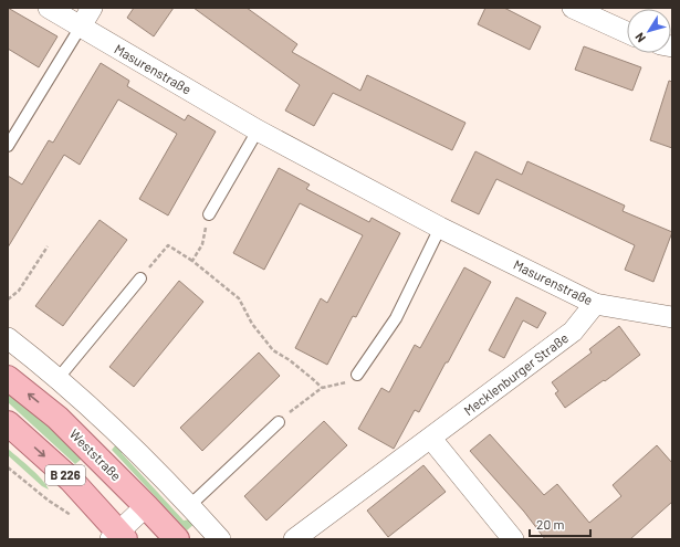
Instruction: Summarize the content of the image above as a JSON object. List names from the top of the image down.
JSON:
{
  "streets": {
    "main road": ["Weststraße", "B 226"],
    "street": ["Masurenstraße", "Mecklenburger Straße"]
  },
  "crossings": [
    ["Masurenstraße", "Mecklenburger Straße"]
  ],
  "scale_bar": "20 m",
  "north": "bottom left"
}
